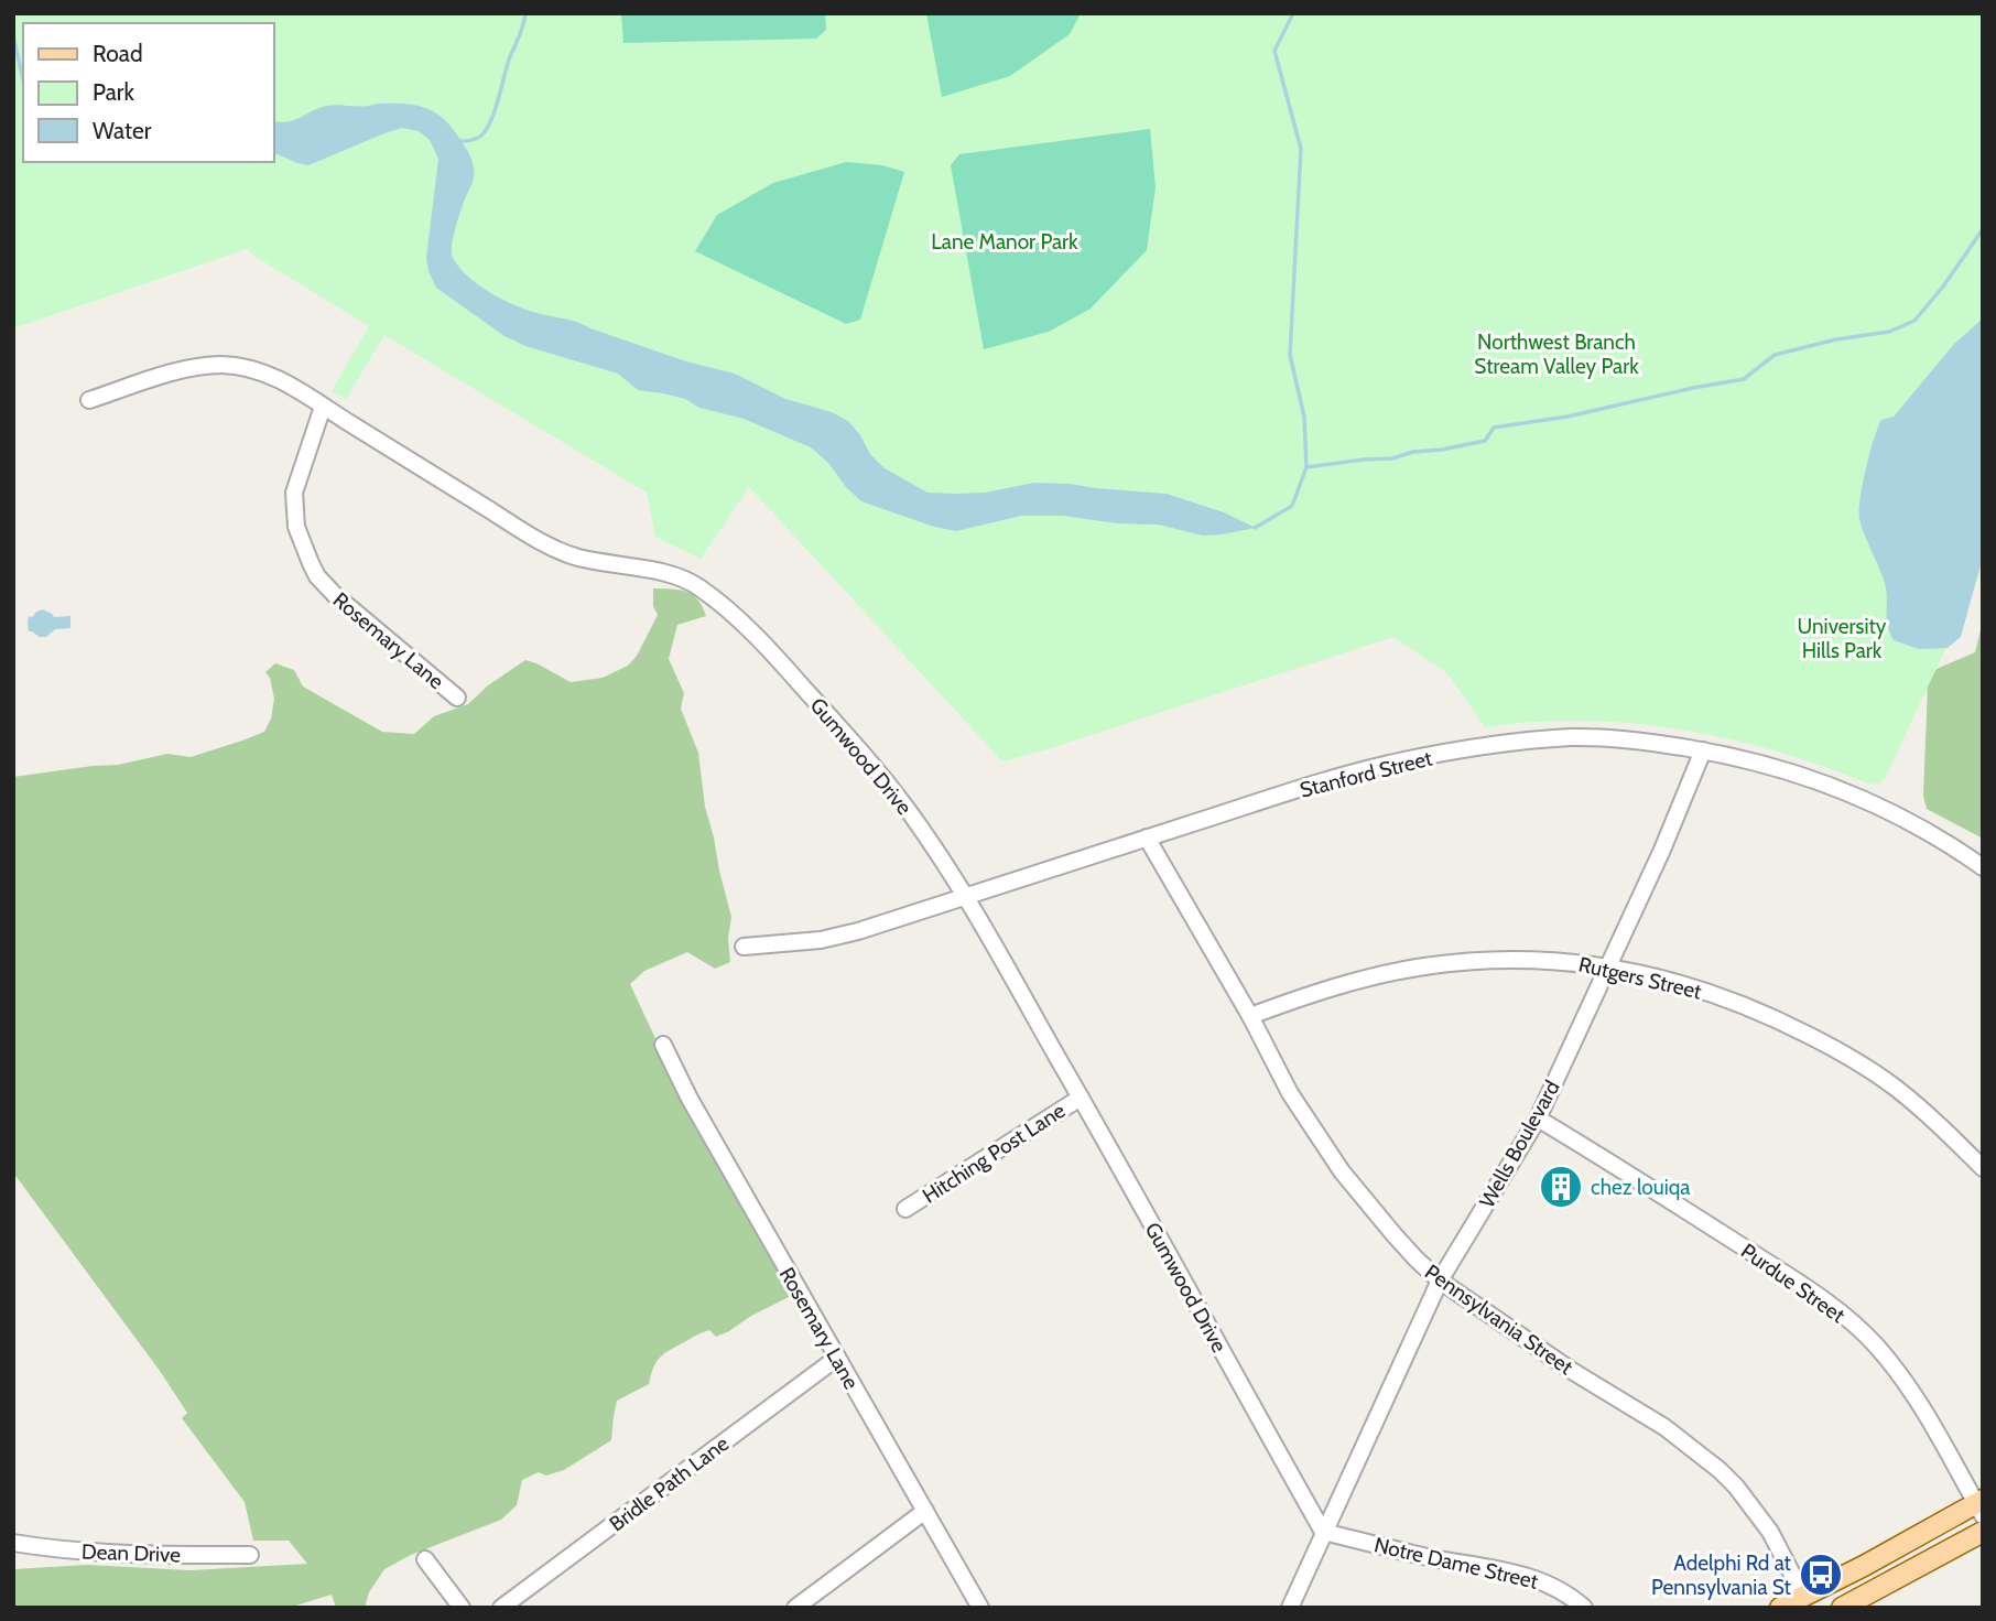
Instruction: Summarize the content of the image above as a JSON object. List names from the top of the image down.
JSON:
{
  "streets": {
    "street": [
      "Rosemary Lane",
      "Gumwood Drive",
      "Stanford Street",
      "Rutgers Street",
      "Wells Boulevard",
      "Hitching Post Lane",
      "Purdue Street",
      "Pennsylvania Street",
      "Bridle Path Lane",
      "Dean Drive",
      "Notre Dame Street"
    ]
  },
  "crossings": [
    ["Rosemary Lane", "Gumwood Drive"],
    ["Rosemary Lane", "Bridle Path Lane"],
    ["Gumwood Drive", "Stanford Street"],
    ["Gumwood Drive", "Wells Boulevard"],
    ["Gumwood Drive", "Hitching Post Lane"],
    ["Gumwood Drive", "Notre Dame Street"],
    ["Stanford Street", "Wells Boulevard"],
    ["Stanford Street", "Pennsylvania Street"],
    ["Rutgers Street", "Wells Boulevard"],
    ["Rutgers Street", "Pennsylvania Street"],
    ["Wells Boulevard", "Purdue Street"],
    ["Wells Boulevard", "Pennsylvania Street"],
    ["Wells Boulevard", "Notre Dame Street"]
  ],
  "parks": ["Lane Manor Park", "Northwest Branch Stream Valley Park", "University Hills Park"],
  "places": {
    "building": ["chez louiqa"],
    "bus stop": ["Adelphi Rd at Pennsylvania St"]
  },
  "legend": ["Road", "Park", "Water"]
}
